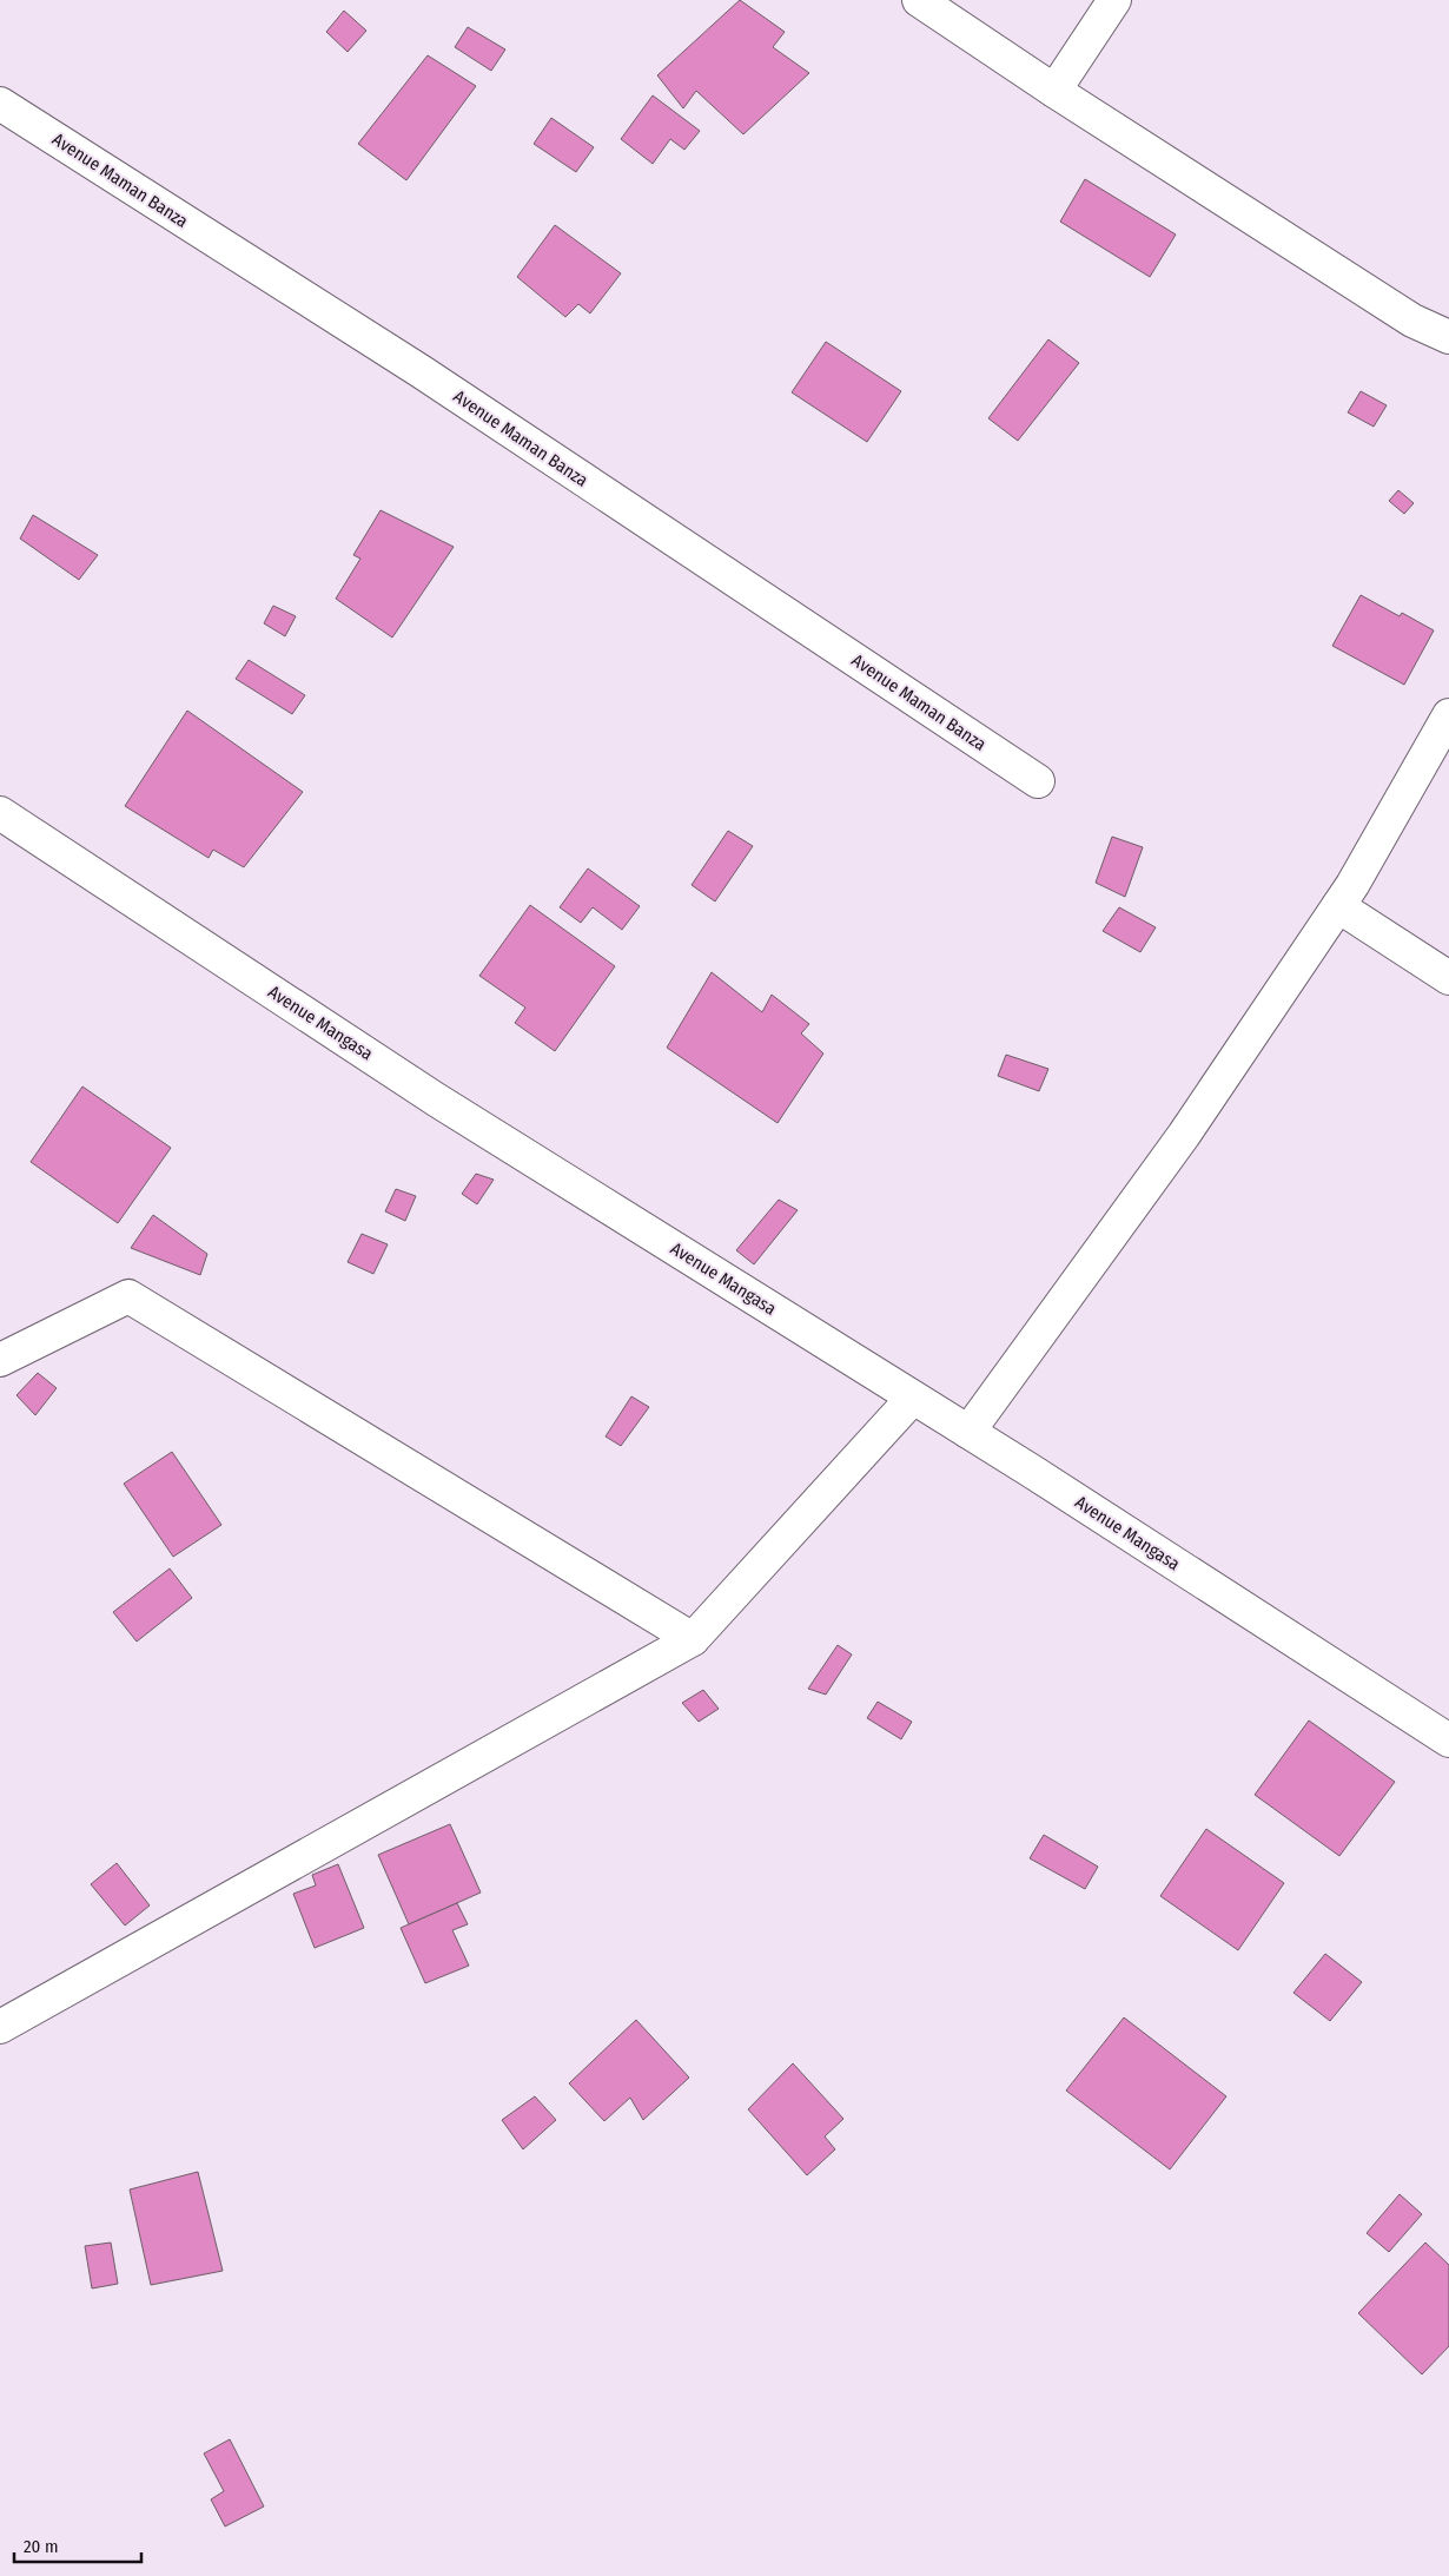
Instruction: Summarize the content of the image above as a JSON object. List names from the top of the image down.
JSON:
{
  "streets": {
    "street": ["Avenue Maman Banza", "Avenue Mangasa"]
  },
  "scale_bar": "20 m"
}
